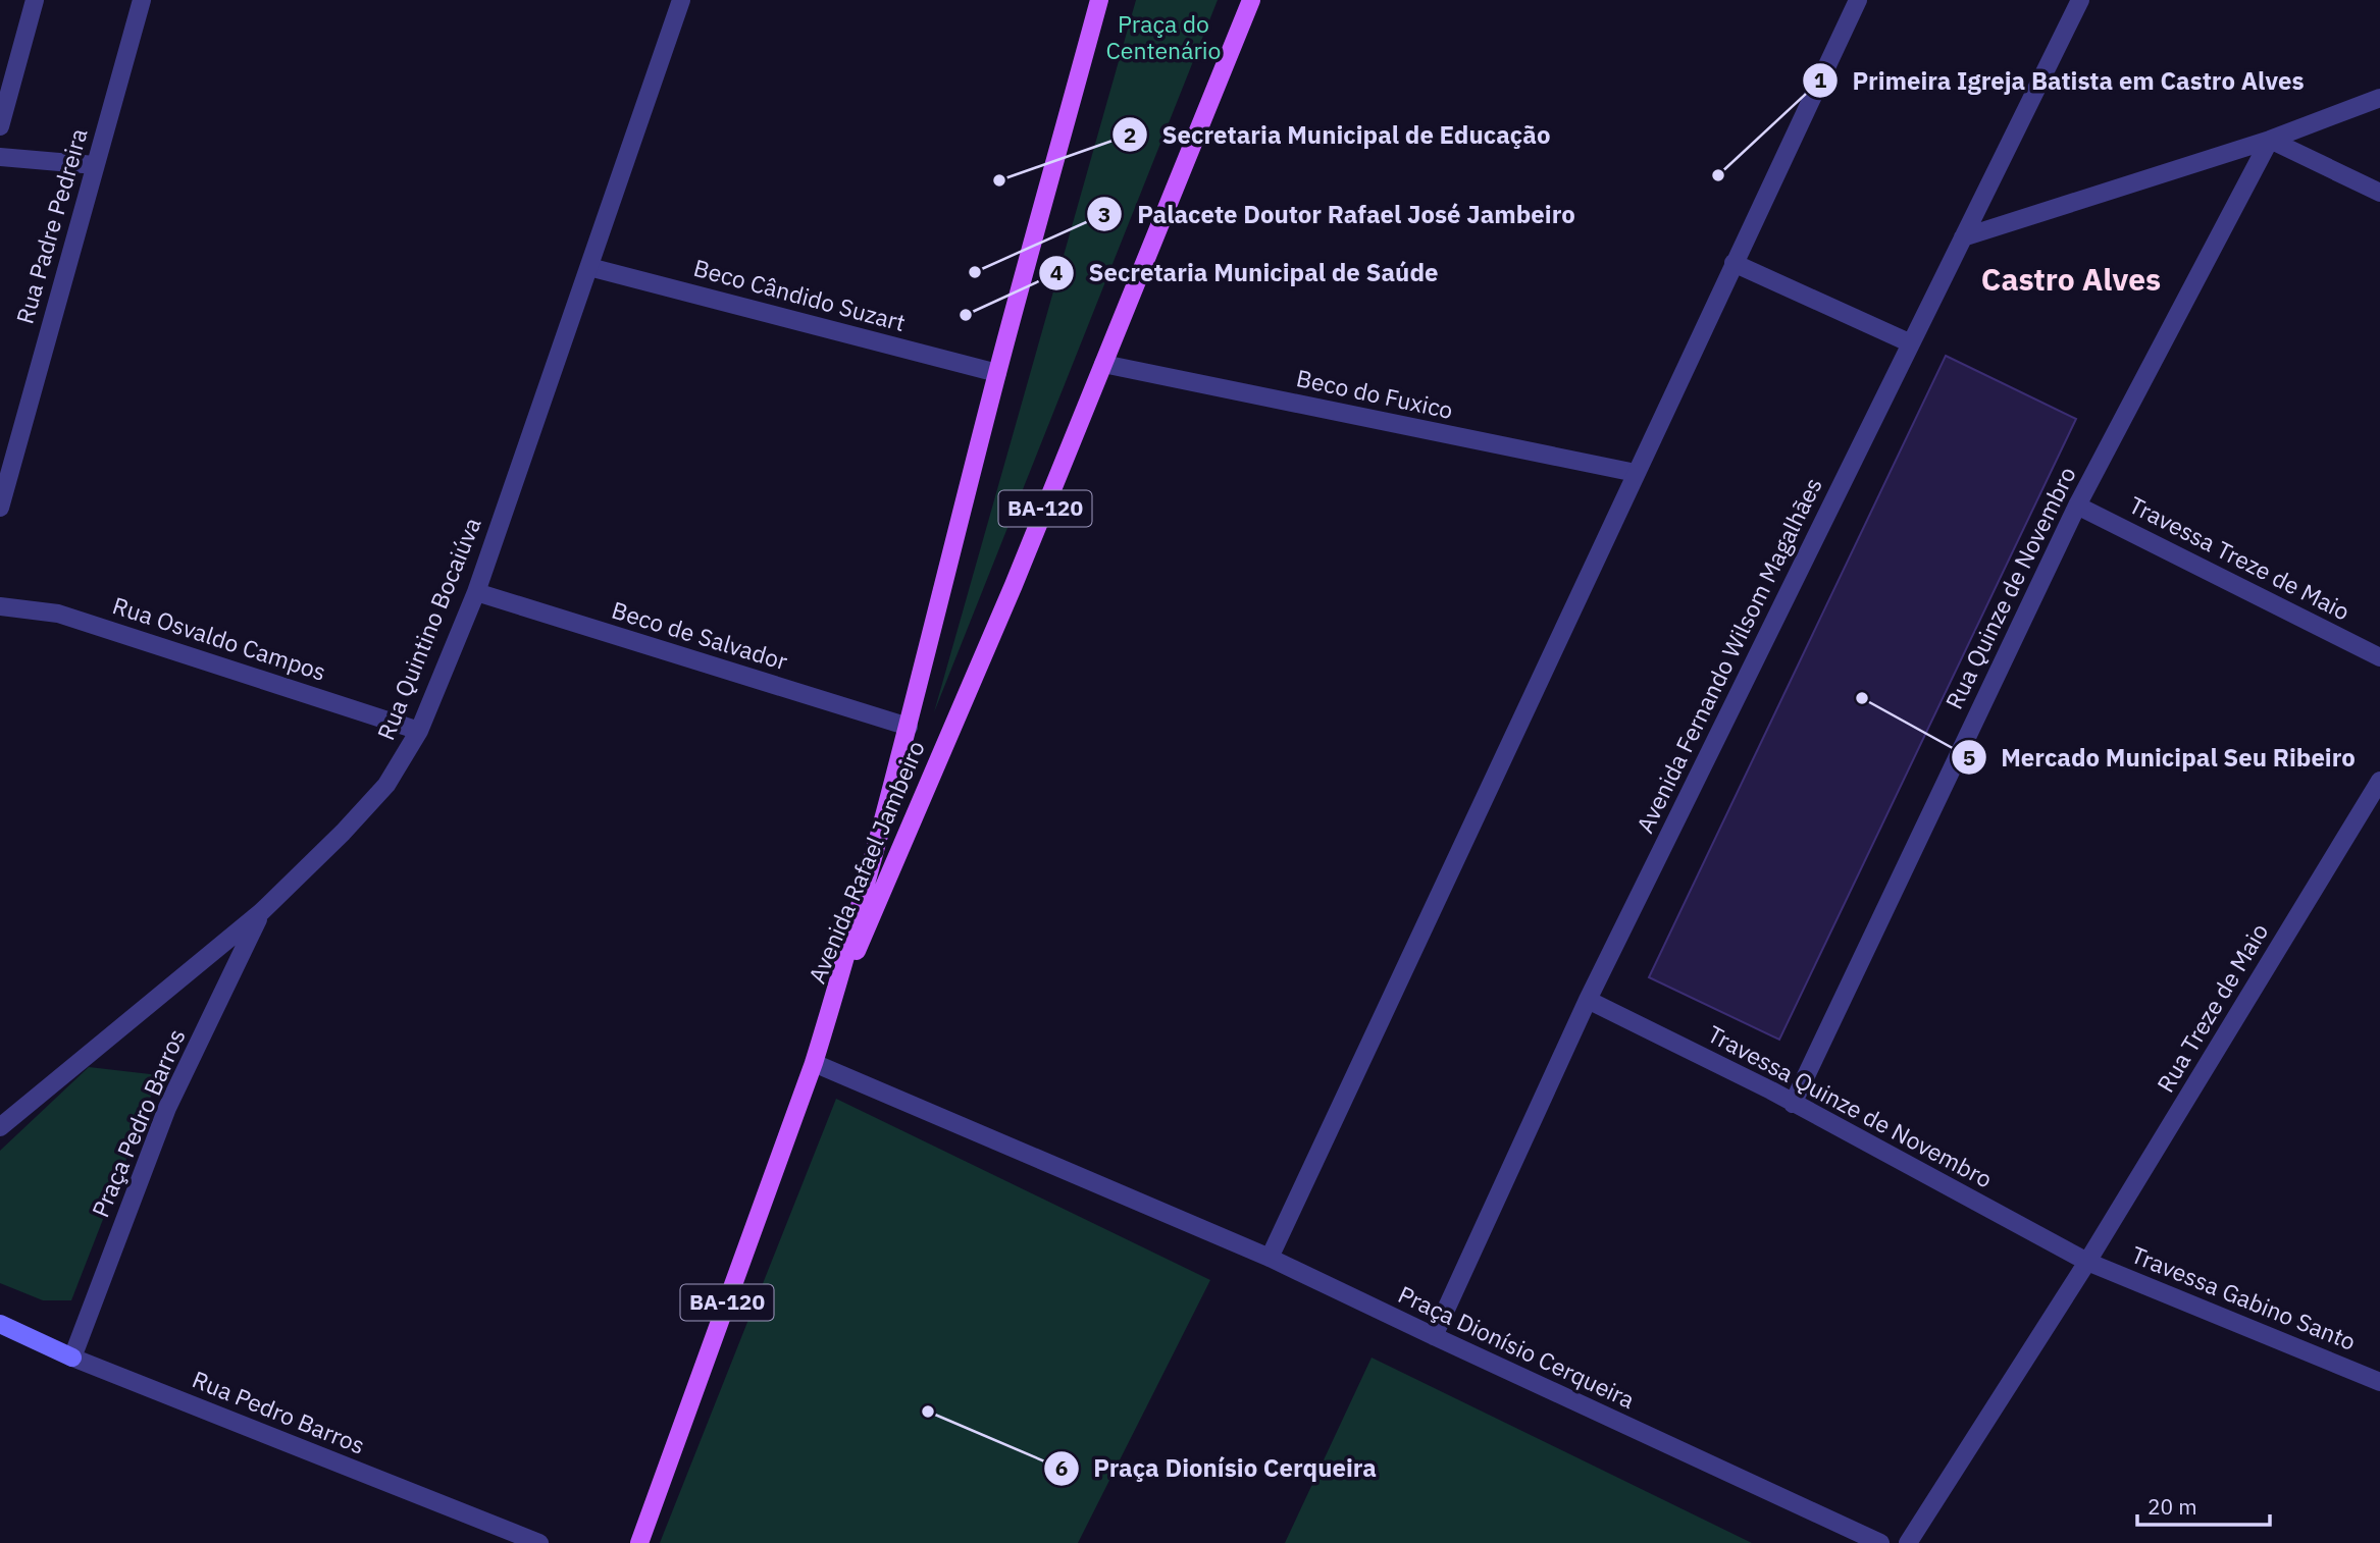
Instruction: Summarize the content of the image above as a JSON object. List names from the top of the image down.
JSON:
{
  "streets": {
    "main road": ["BA-120", "Avenida Rafael Jambeiro", "Rua Pedro Barros"],
    "street": [
      "Rua Padre Pedreira",
      "Beco Cândido Suzart",
      "Beco do Fuxico",
      "Travessa Treze de Maio",
      "Rua Quinze de Novembro",
      "Rua Quintino Bocaiúva",
      "Beco de Salvador",
      "Rua Osvaldo Campos",
      "Avenida Fernando Wilsom Magalhães",
      "Rua Treze de Maio",
      "Travessa Quinze de Novembro",
      "Praça Pedro Barros",
      "Travessa Gabino Santo",
      "Praça Dionísio Cerqueira"
    ]
  },
  "crossings": [
    ["Beco Cândido Suzart", "Rua Quintino Bocaiúva"],
    ["Beco Cândido Suzart", "Avenida Rafael Jambeiro"],
    ["Beco do Fuxico", "Avenida Rafael Jambeiro"],
    ["BA-120", "Avenida Rafael Jambeiro"],
    ["BA-120", "Praça Dionísio Cerqueira"],
    ["Travessa Treze de Maio", "Rua Quinze de Novembro"],
    ["Rua Quinze de Novembro", "Travessa Quinze de Novembro"],
    ["Rua Quintino Bocaiúva", "Beco de Salvador"],
    ["Rua Quintino Bocaiúva", "Rua Osvaldo Campos"],
    ["Rua Quintino Bocaiúva", "Praça Pedro Barros"],
    ["Beco de Salvador", "Avenida Rafael Jambeiro"],
    ["Avenida Fernando Wilsom Magalhães", "Travessa Quinze de Novembro"],
    ["Avenida Fernando Wilsom Magalhães", "Praça Dionísio Cerqueira"],
    ["Rua Treze de Maio", "Travessa Quinze de Novembro"],
    ["Rua Treze de Maio", "Travessa Gabino Santo"],
    ["Travessa Quinze de Novembro", "Travessa Gabino Santo"],
    ["Praça Pedro Barros", "Rua Pedro Barros"]
  ],
  "districts": ["Castro Alves"],
  "parks": ["Praça do Centenário"],
  "places": [
    "Primeira Igreja Batista em Castro Alves",
    "Secretaria Municipal de Educação",
    "Palacete Doutor Rafael José Jambeiro",
    "Secretaria Municipal de Saúde",
    "Mercado Municipal Seu Ribeiro",
    "Praça Dionísio Cerqueira"
  ],
  "scale_bar": "20 m"
}
